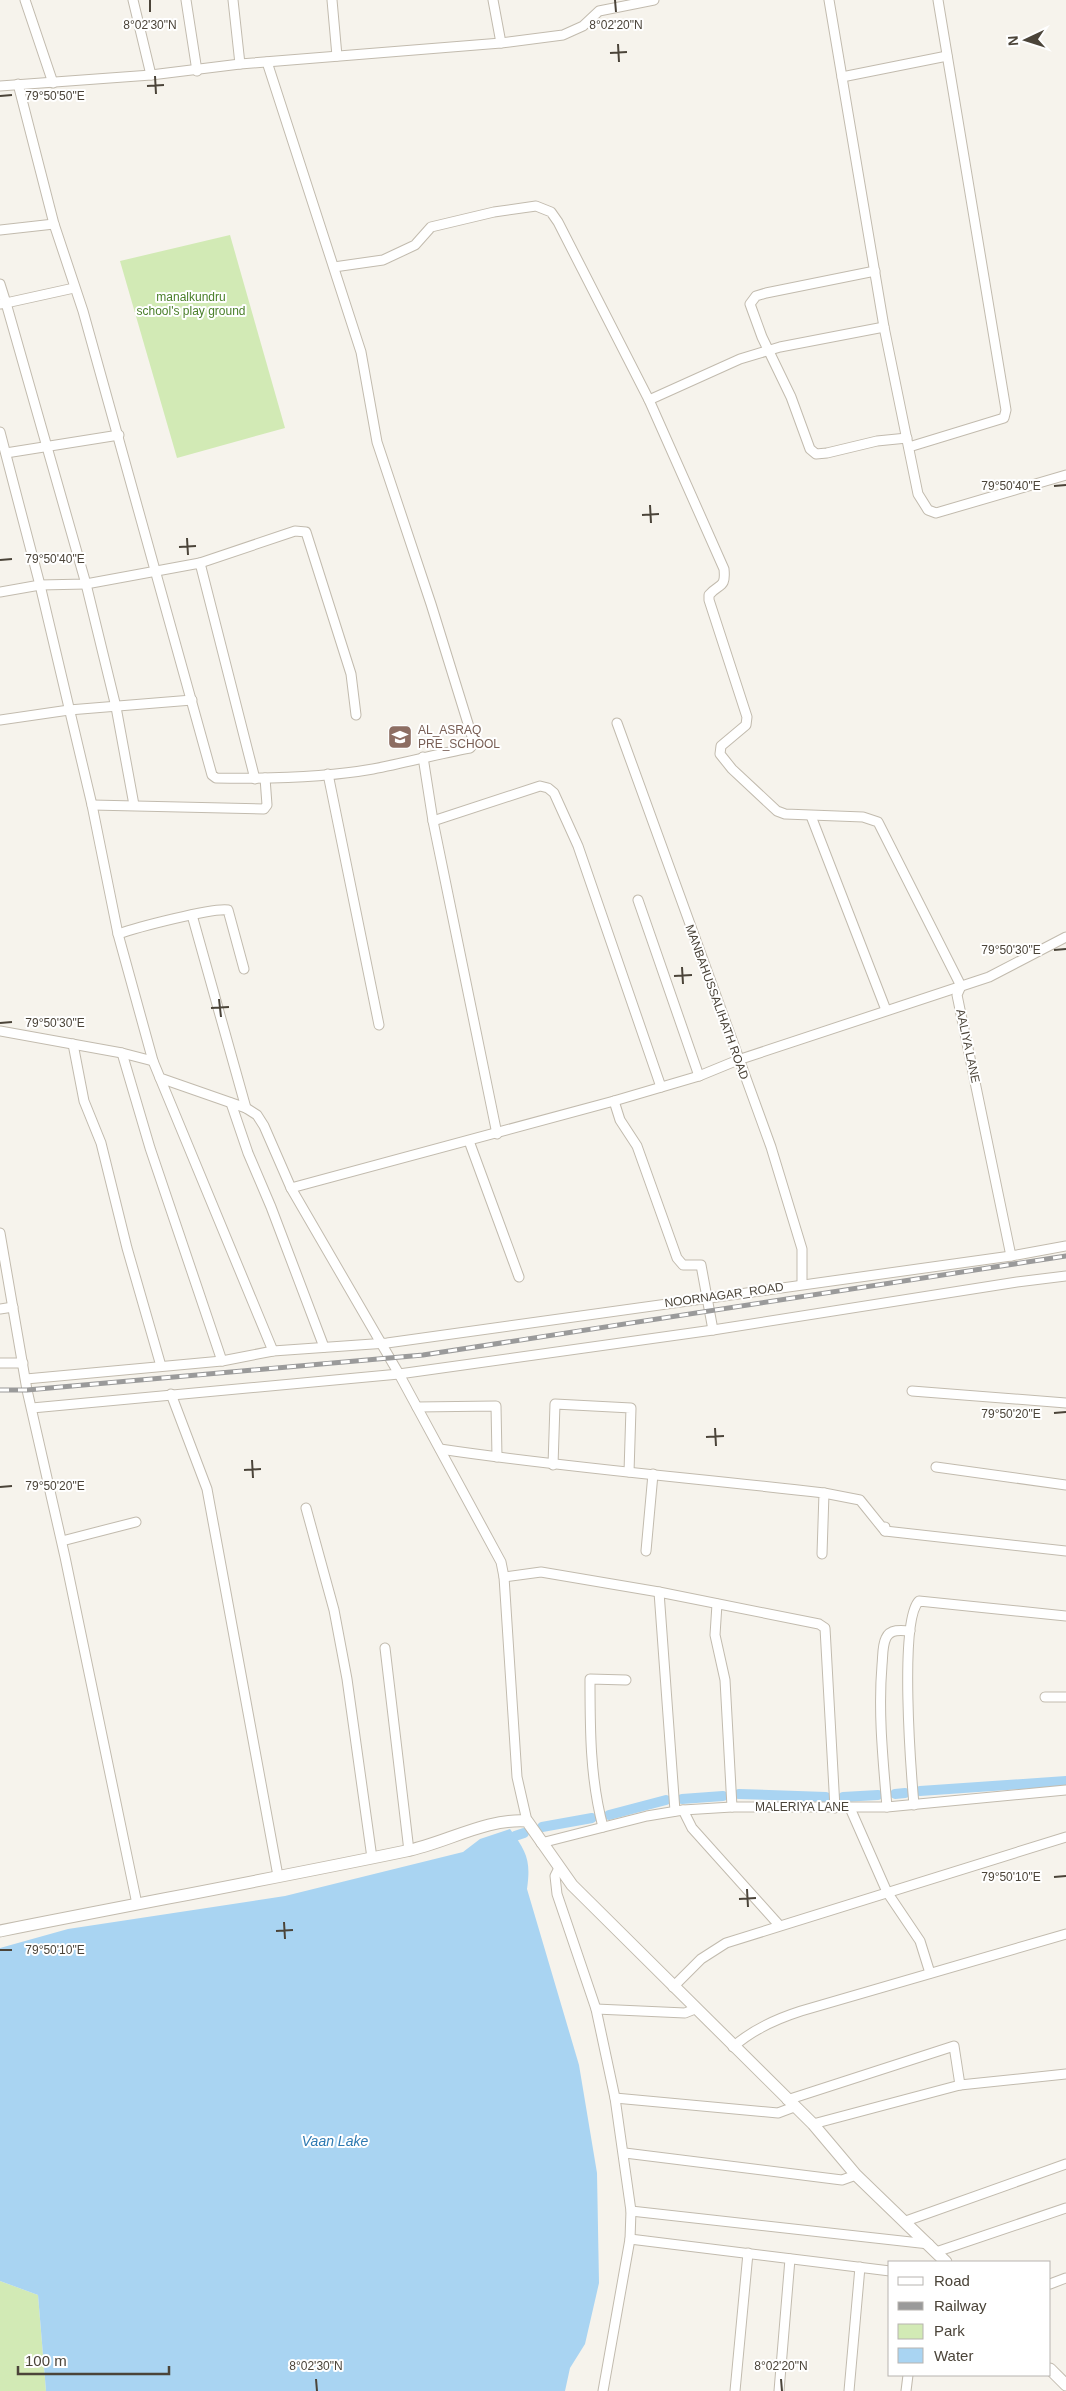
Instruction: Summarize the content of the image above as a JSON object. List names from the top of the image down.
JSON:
{
  "streets": {
    "street": [
      "MANBAHUSSALIHATH ROAD",
      "AALIYA LANE",
      "NOORNAGAR_ROAD",
      "MALERIYA LANE"
    ]
  },
  "crossings": [
    ["MANBAHUSSALIHATH ROAD", "NOORNAGAR_ROAD"],
    ["AALIYA LANE", "NOORNAGAR_ROAD"]
  ],
  "water": ["Vaan Lake"],
  "parks": ["manalkundru school's play ground"],
  "places": {
    "school or university": ["AL_ASRAQ PRE_SCHOOL"]
  },
  "legend": [
    "Road",
    "Railway",
    "Park",
    "Water"
  ],
  "scale_bar": "100 m",
  "north": "left",
  "coordinates": [
    "8°02'30\"N",
    "8°02'20\"N",
    "79°50'50\"E",
    "79°50'40\"E",
    "79°50'30\"E",
    "79°50'20\"E",
    "79°50'10\"E"
  ]
}
